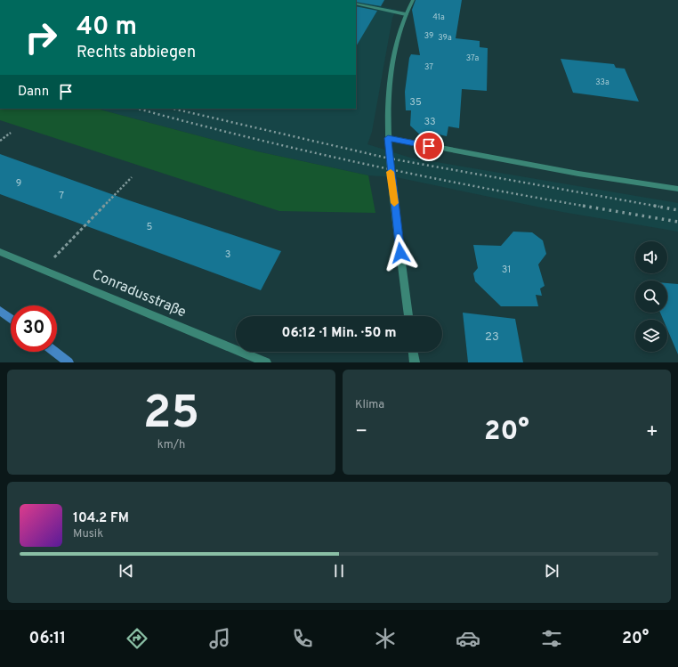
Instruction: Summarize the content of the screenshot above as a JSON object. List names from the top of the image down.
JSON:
{
  "streets": {
    "street": ["Conradusstraße"]
  },
  "house_numbers": [
    "41a",
    "39",
    "39a",
    "37a",
    "37",
    "33a",
    "35",
    "33",
    "9",
    "7",
    "5",
    "3",
    "31",
    "23"
  ],
  "page": {
    "turn": ["40 m", "Rechts abbiegen"],
    "then": "Dann",
    "limit": "30",
    "trip": "06:12 · 1 Min. · 50 m",
    "tile": [
      ["25", "km/h"],
      "Klima"
    ],
    "heat": ["−", "20°", "+"],
    "song": ["104.2 FM", "Musik"],
    "tabs": ["06:11", "20°"]
  }
}
